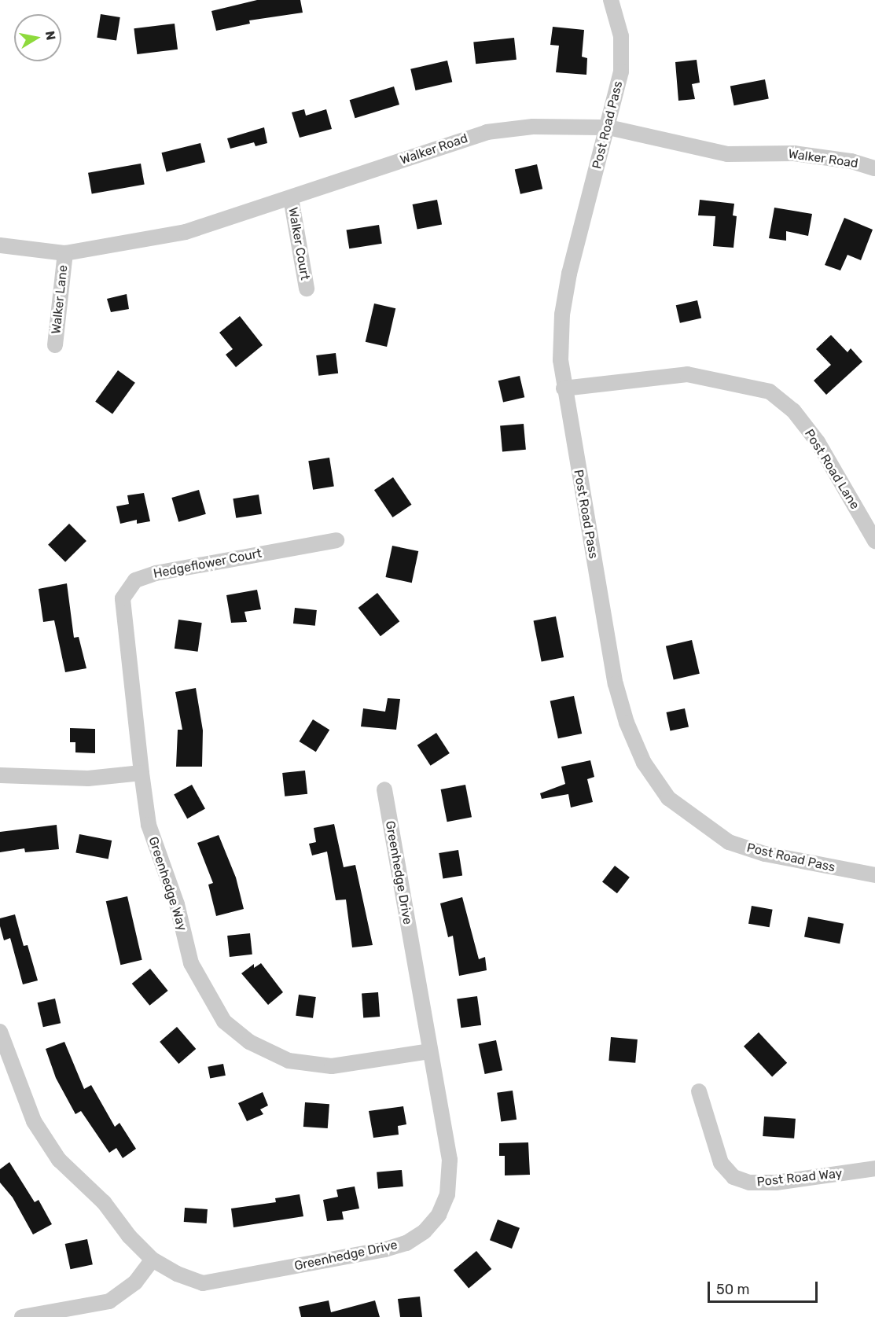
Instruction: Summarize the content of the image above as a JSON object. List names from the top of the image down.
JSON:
{
  "streets": {
    "street": [
      "Post Road Pass",
      "Walker Road",
      "Walker Court",
      "Walker Lane",
      "Post Road Lane",
      "Hedgeflower Court",
      "Greenhedge Drive",
      "Greenhedge Way",
      "Post Road Way"
    ]
  },
  "crossings": [
    ["Post Road Pass", "Walker Road"],
    ["Post Road Pass", "Post Road Lane"],
    ["Walker Road", "Walker Court"],
    ["Walker Road", "Walker Lane"],
    ["Hedgeflower Court", "Greenhedge Way"],
    ["Greenhedge Drive", "Greenhedge Way"]
  ],
  "scale_bar": "50 m",
  "north": "right"
}
